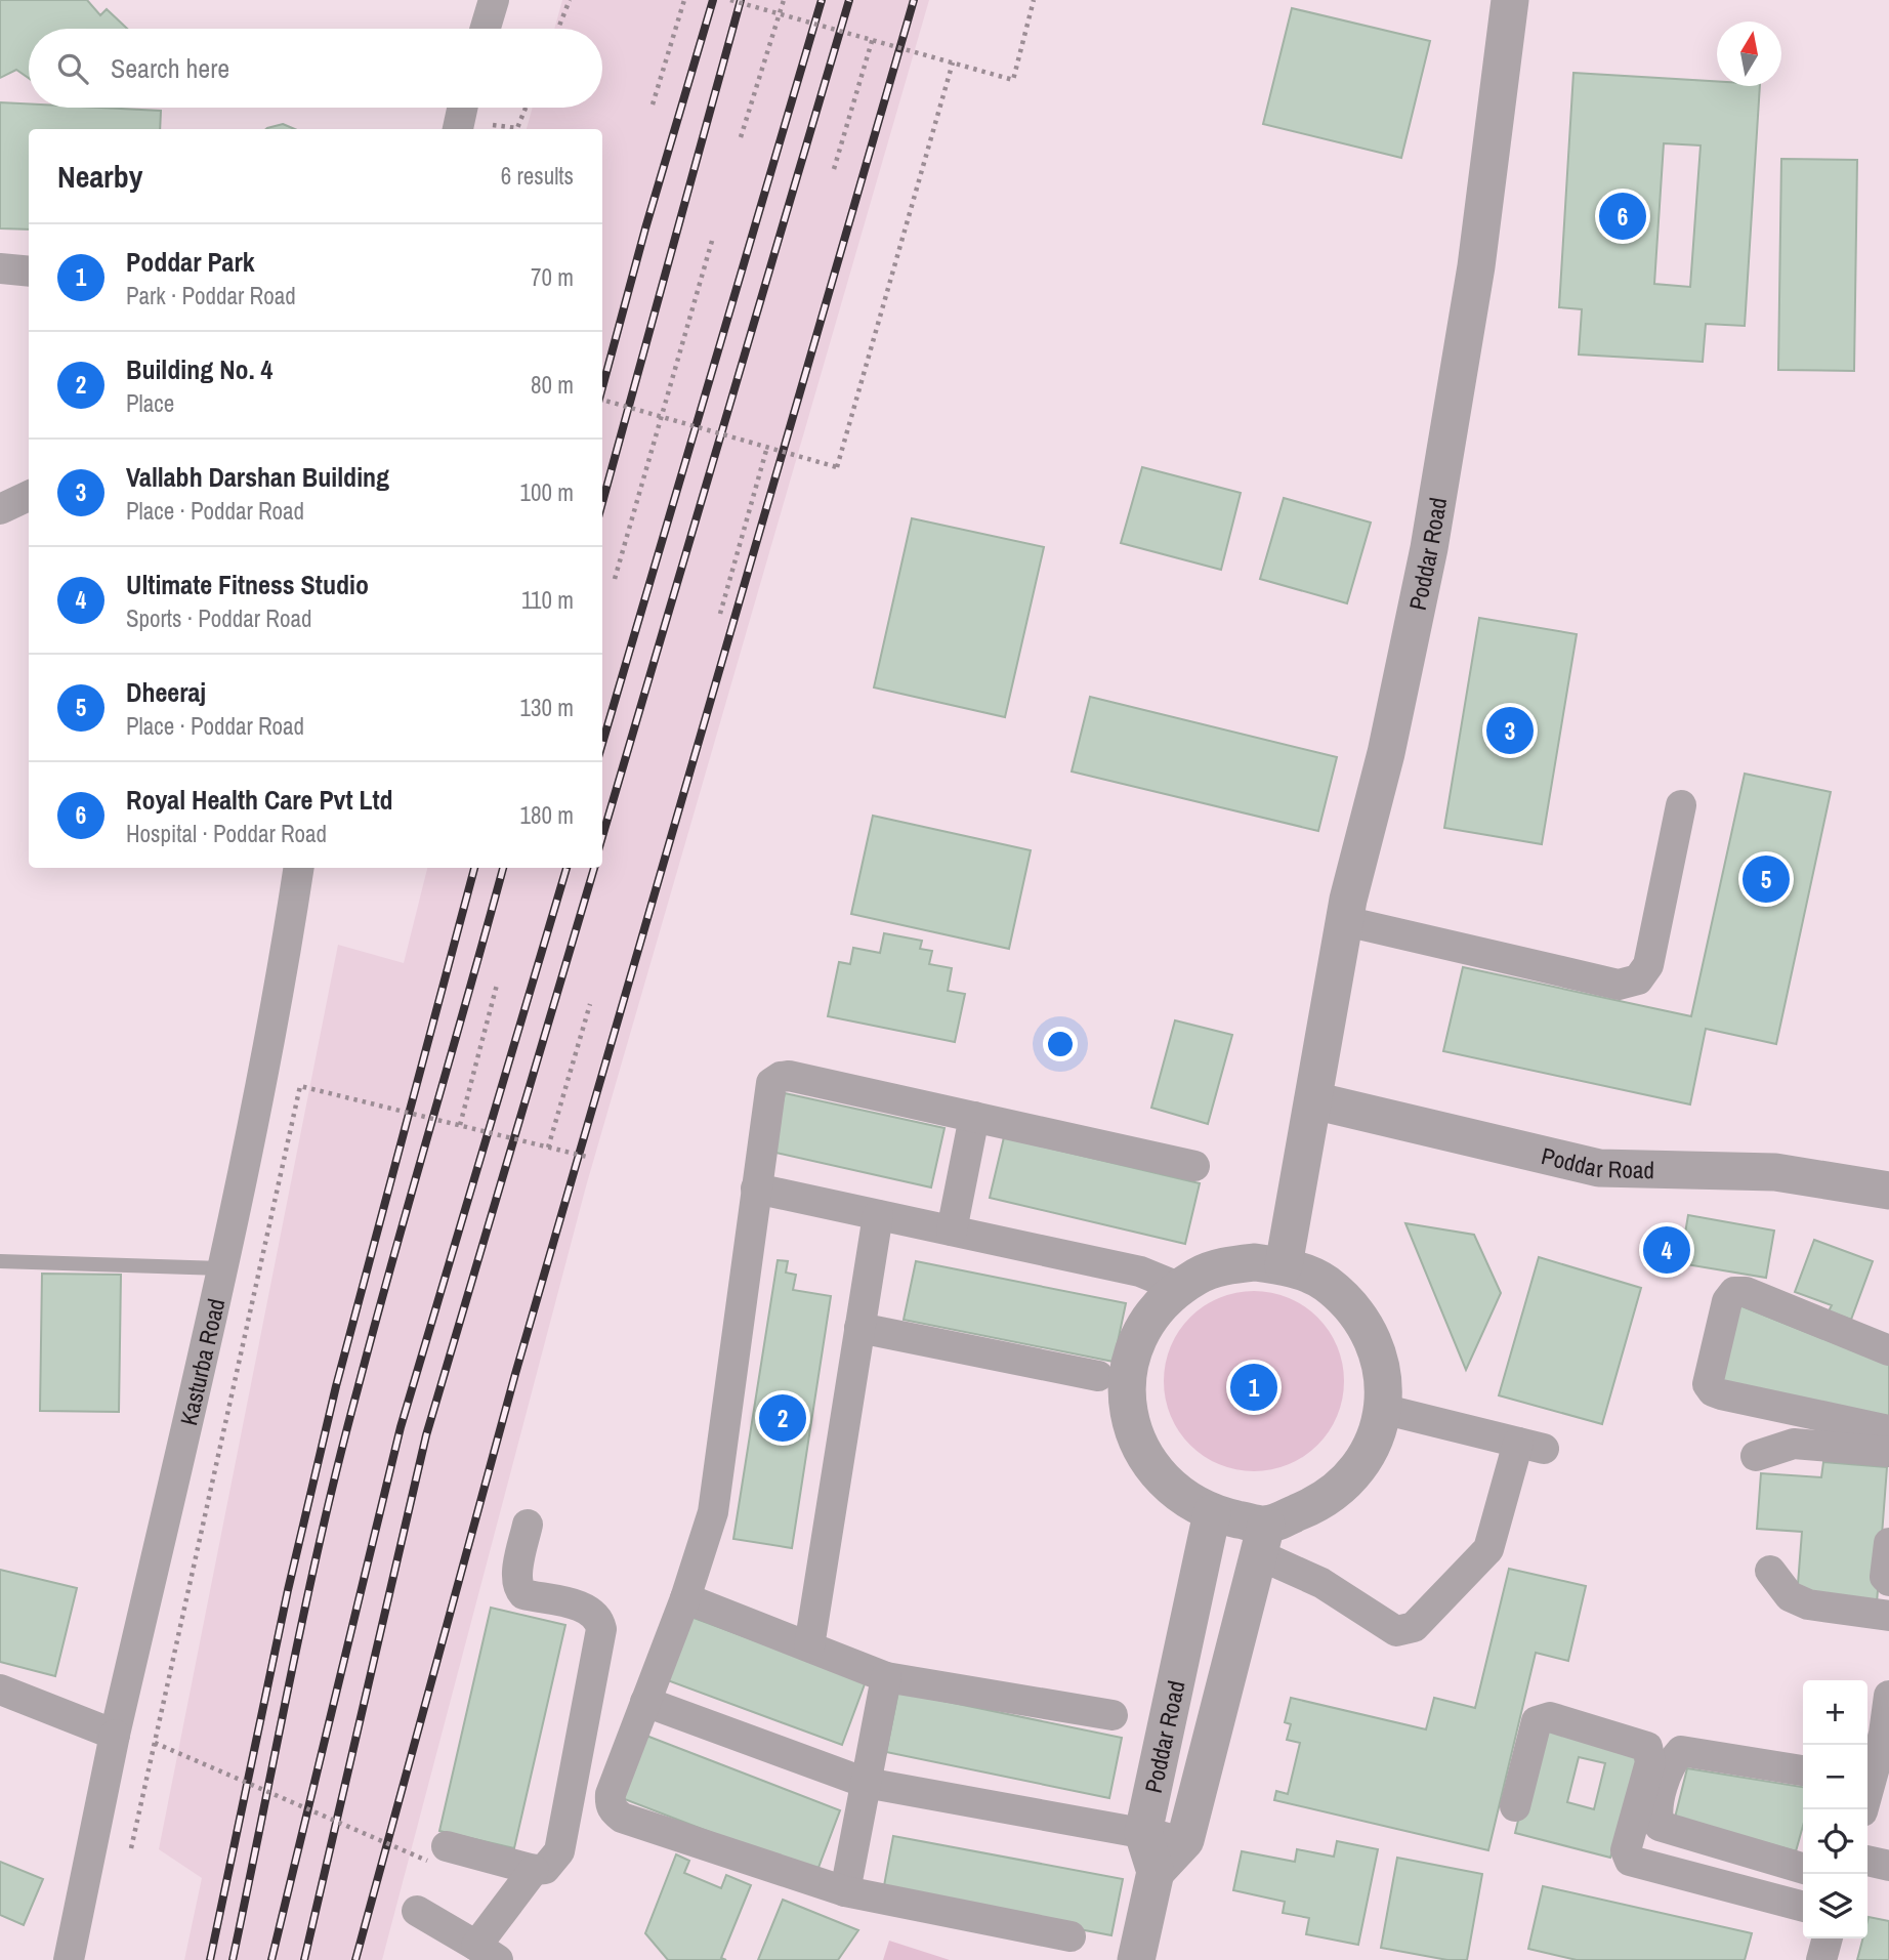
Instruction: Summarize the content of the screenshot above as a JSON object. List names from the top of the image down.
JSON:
{
  "streets": {
    "street": ["Poddar Road", "Kasturba Road"]
  },
  "north": "top",
  "page": {
    "search": "Search here",
    "heading": ["Nearby", "6 results"],
    "pins": [
      "6",
      "3",
      "5",
      "4",
      "1",
      "2"
    ],
    "list": [
      {
        "mark": "1",
        "name": "Poddar Park",
        "note": "Park · Poddar Road",
        "value": "70 m"
      },
      {
        "mark": "2",
        "name": "Building No. 4",
        "note": "Place",
        "value": "80 m"
      },
      {
        "mark": "3",
        "name": "Vallabh Darshan Building",
        "note": "Place · Poddar Road",
        "value": "100 m"
      },
      {
        "mark": "4",
        "name": "Ultimate Fitness Studio",
        "note": "Sports · Poddar Road",
        "value": "110 m"
      },
      {
        "mark": "5",
        "name": "Dheeraj",
        "note": "Place · Poddar Road",
        "value": "130 m"
      },
      {
        "mark": "6",
        "name": "Royal Health Care Pvt Ltd",
        "note": "Hospital · Poddar Road",
        "value": "180 m"
      }
    ],
    "map_buttons": ["+", "−"]
  }
}
